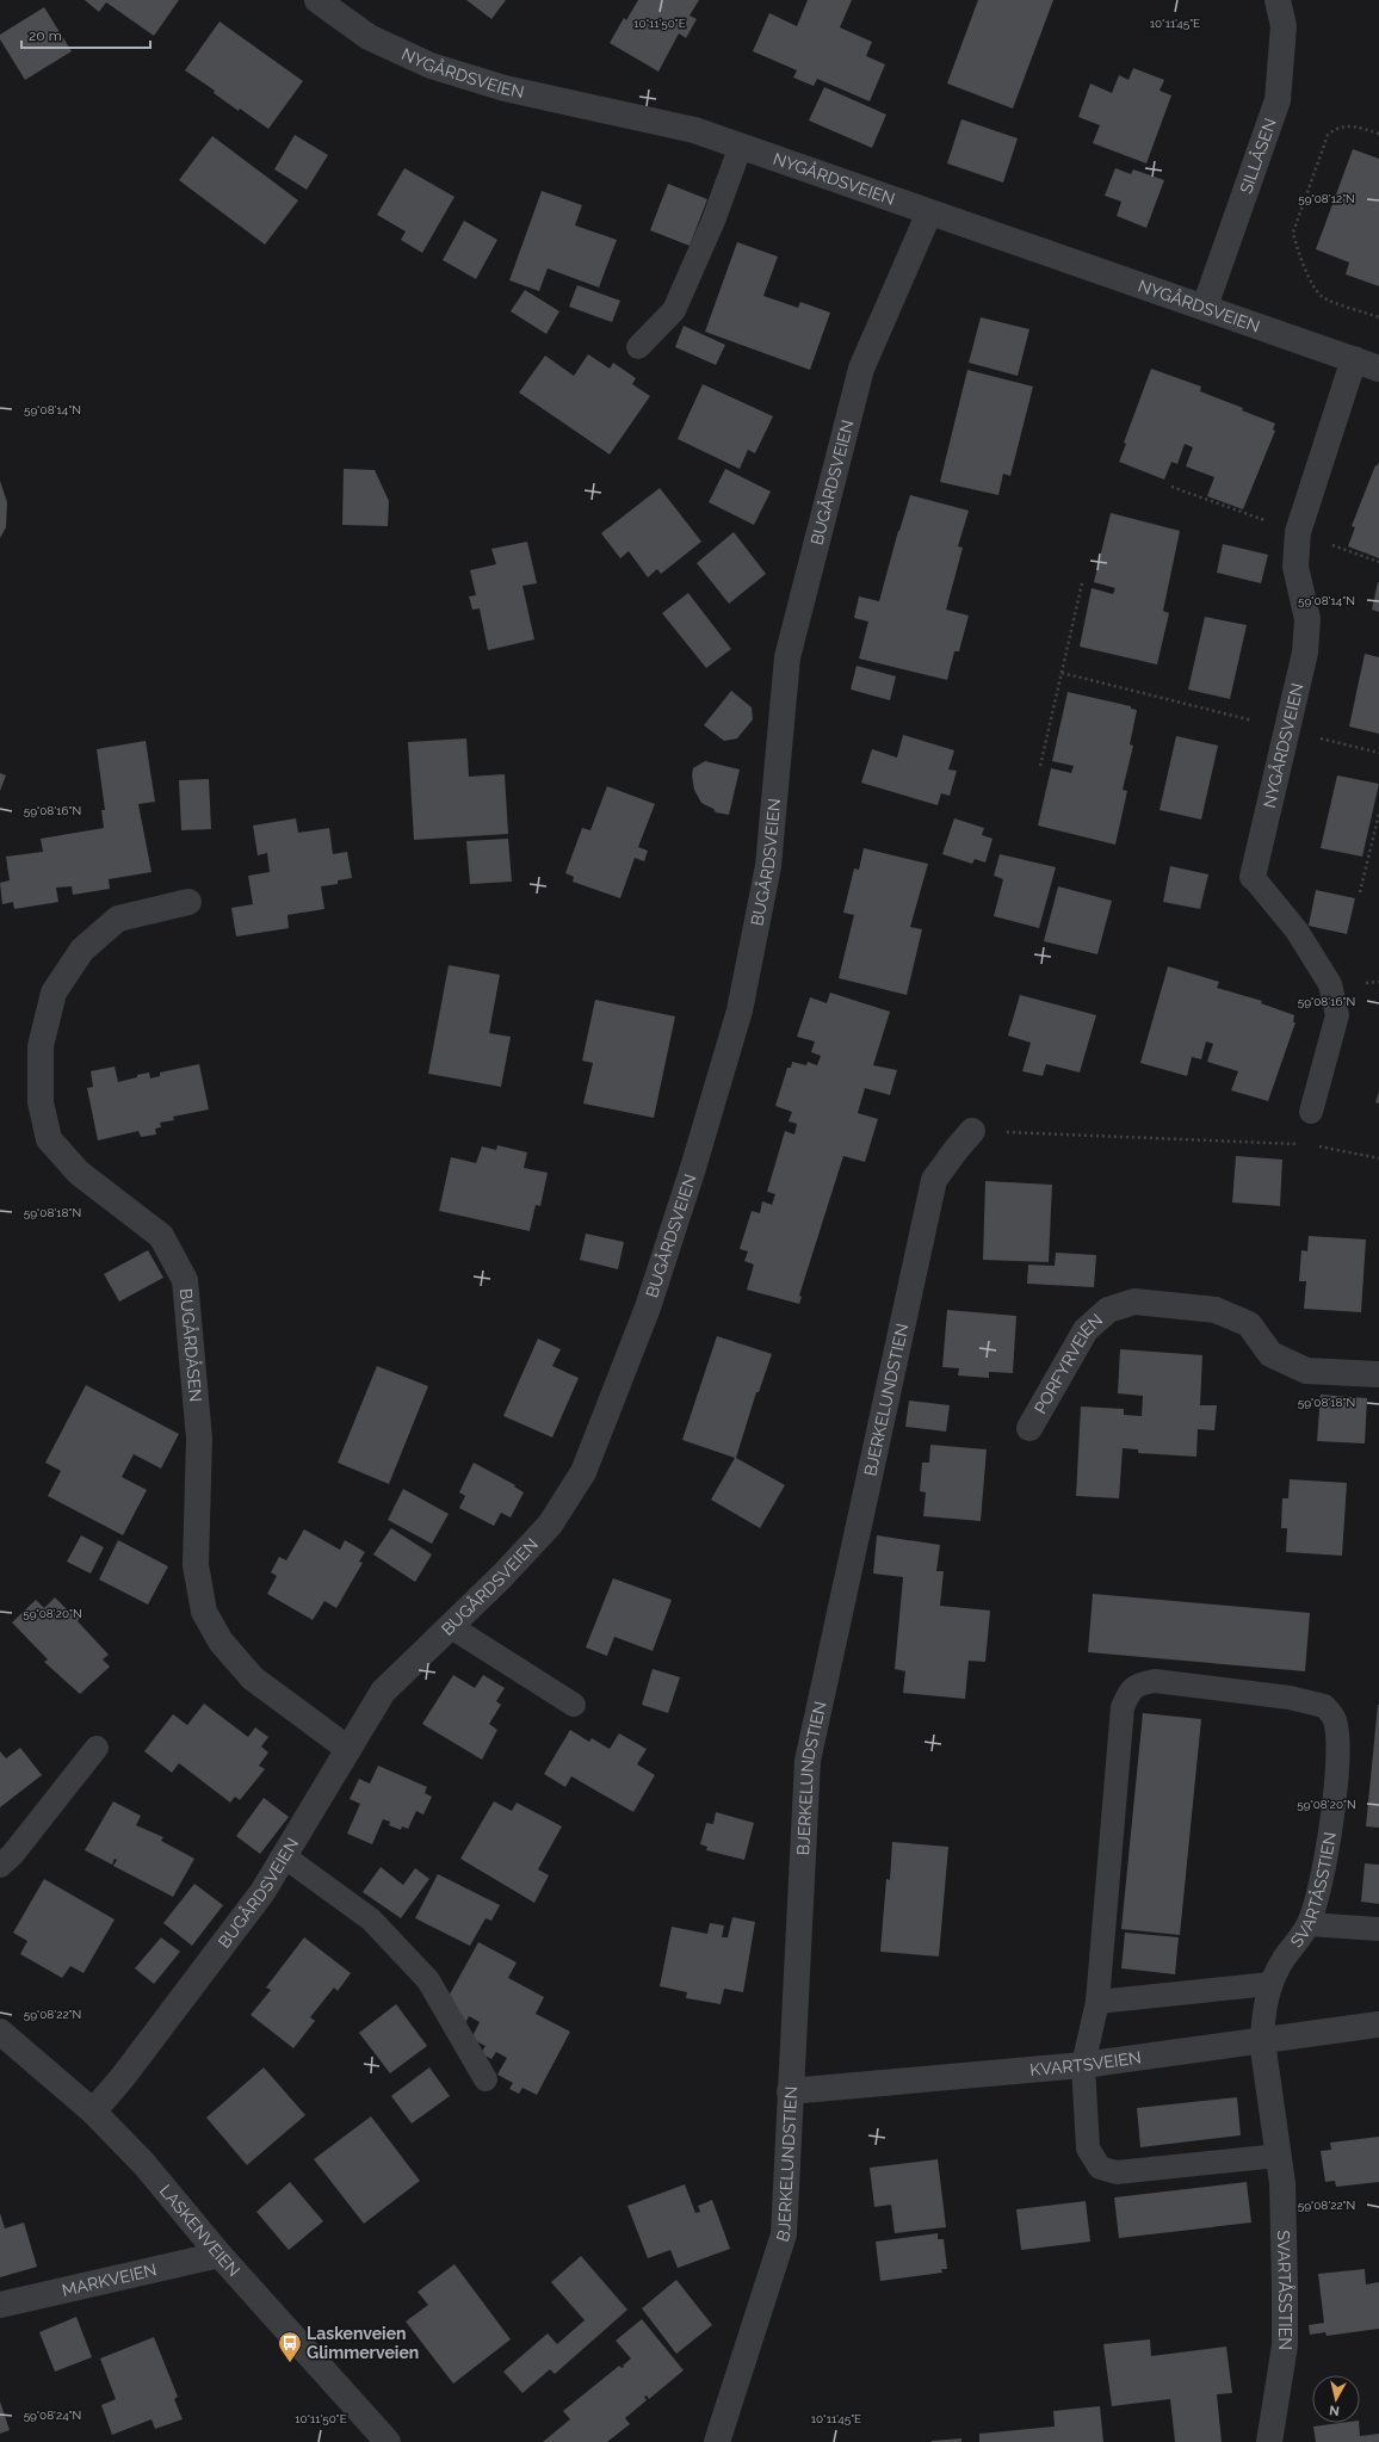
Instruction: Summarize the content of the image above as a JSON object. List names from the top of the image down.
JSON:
{
  "streets": {
    "street": [
      "NYGÅRDSVEIEN",
      "SILLÅSEN",
      "BUGÅRDSVEIEN",
      "BUGÅRDÅSEN",
      "PORFYRVEIEN",
      "BJERKELUNDSTIEN",
      "SVARTÅSSTIEN",
      "KVARTSVEIEN",
      "LASKENVEIEN",
      "MARKVEIEN"
    ]
  },
  "crossings": [
    ["NYGÅRDSVEIEN", "SILLÅSEN"],
    ["NYGÅRDSVEIEN", "BUGÅRDSVEIEN"],
    ["BUGÅRDSVEIEN", "BUGÅRDÅSEN"],
    ["BUGÅRDSVEIEN", "LASKENVEIEN"],
    ["BJERKELUNDSTIEN", "KVARTSVEIEN"],
    ["SVARTÅSSTIEN", "KVARTSVEIEN"],
    ["LASKENVEIEN", "MARKVEIEN"]
  ],
  "places": {
    "bus stop": ["Laskenveien Glimmerveien"]
  },
  "scale_bar": "20 m",
  "north": "bottom",
  "coordinates": [
    "10°11'50\"E",
    "10°11'45\"E",
    "59°08'12\"N",
    "59°08'14\"N",
    "59°08'16\"N",
    "59°08'18\"N",
    "59°08'20\"N",
    "59°08'22\"N",
    "59°08'24\"N"
  ]
}
